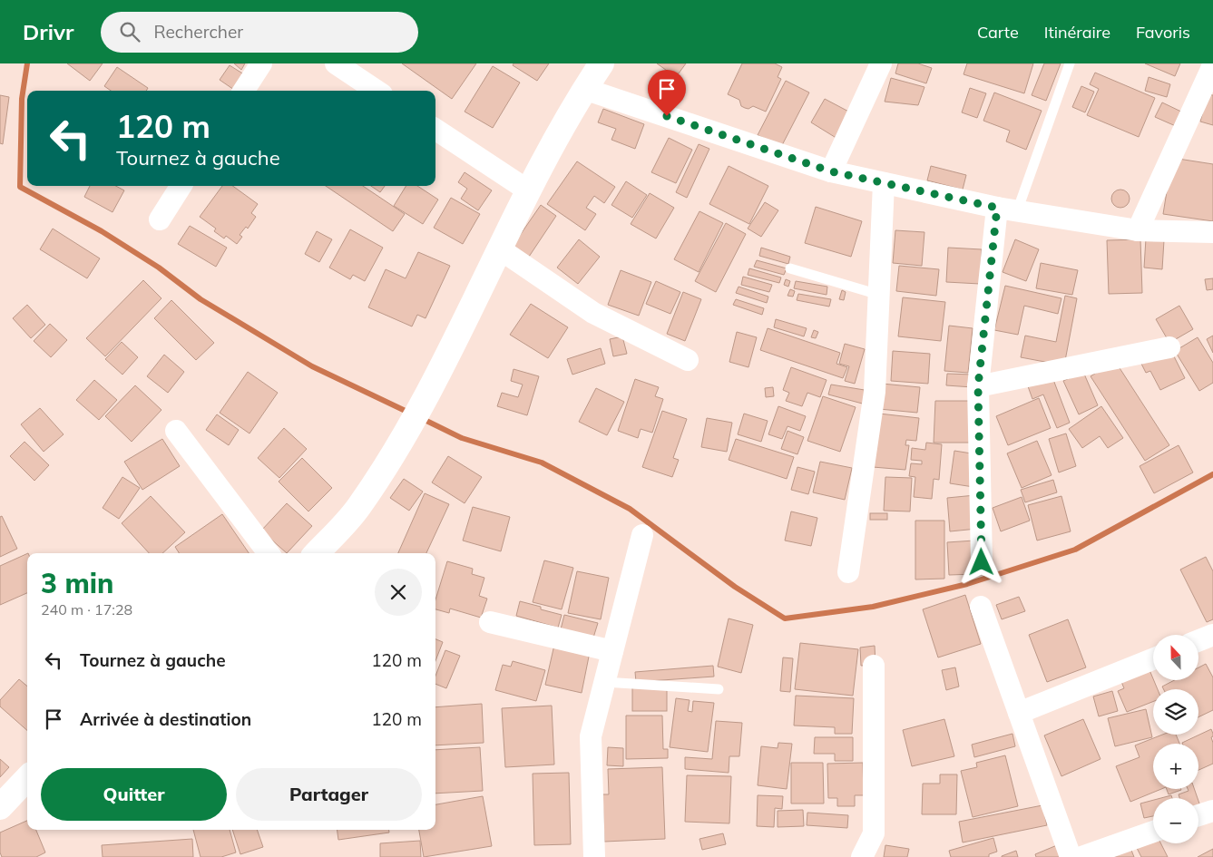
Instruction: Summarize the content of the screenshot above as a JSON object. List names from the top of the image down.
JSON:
{
  "north": "top",
  "page": {
    "header": "Drivr",
    "search": "Rechercher",
    "nav": ["Carte", "Itinéraire", "Favoris"],
    "turn": ["120 m", "Tournez à gauche"],
    "heading": ["3 min", "240 m · 17:28"],
    "list": [
      {
        "name": "Tournez à gauche",
        "value": "120 m"
      },
      {
        "name": "Arrivée à destination",
        "value": "120 m"
      }
    ],
    "map_buttons": ["+", "−"],
    "buttons": ["Quitter", "Partager"]
  }
}
